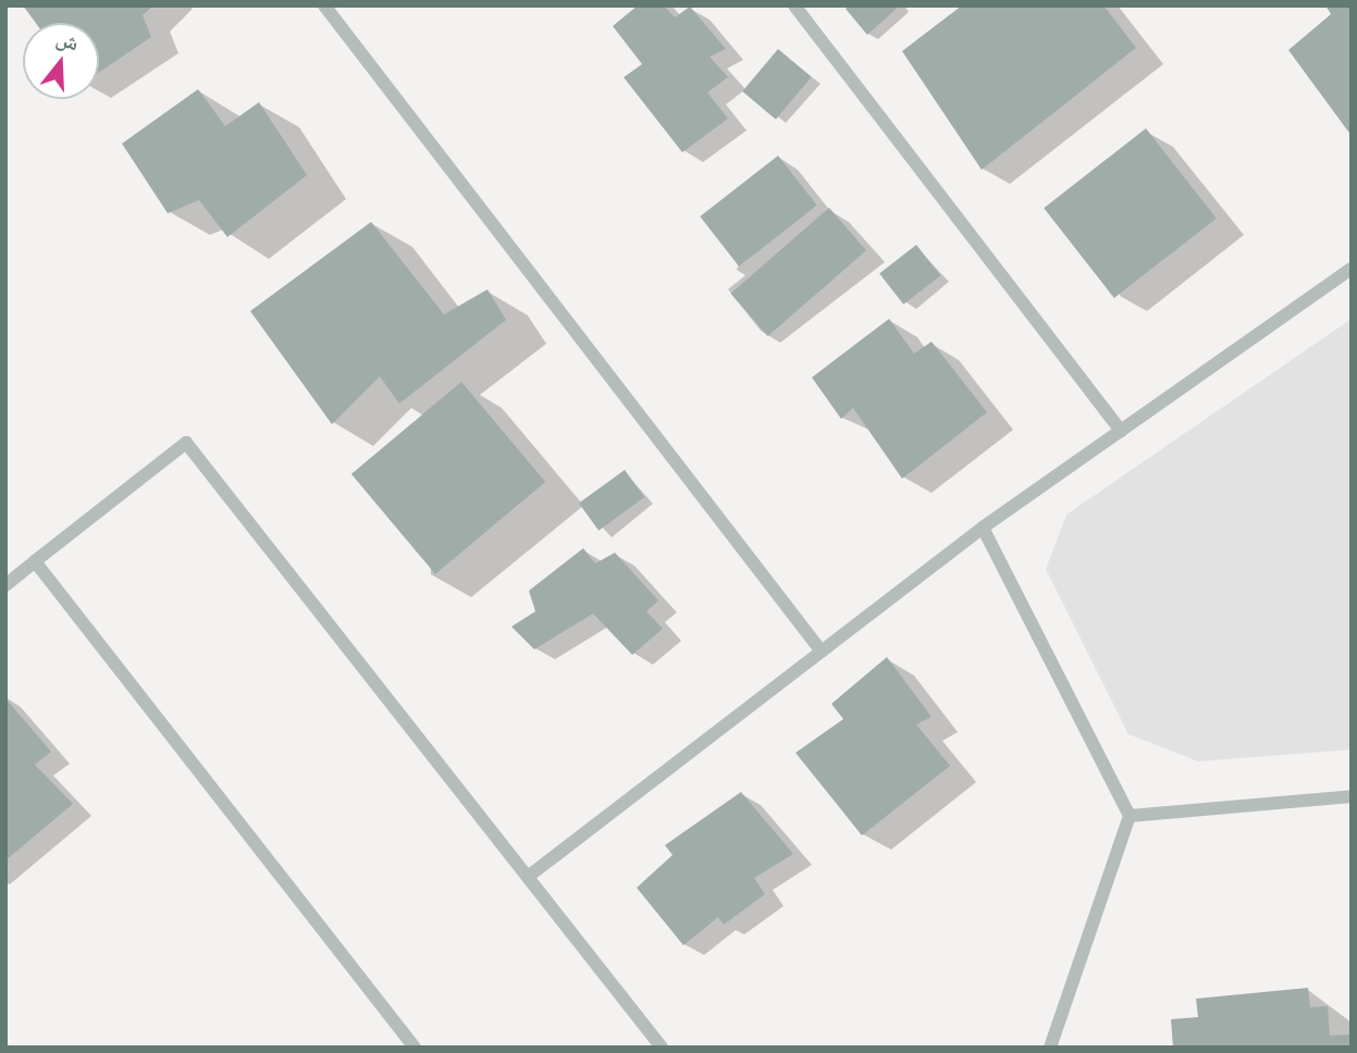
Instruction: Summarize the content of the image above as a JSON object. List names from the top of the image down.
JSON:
{
  "north": "top"
}
